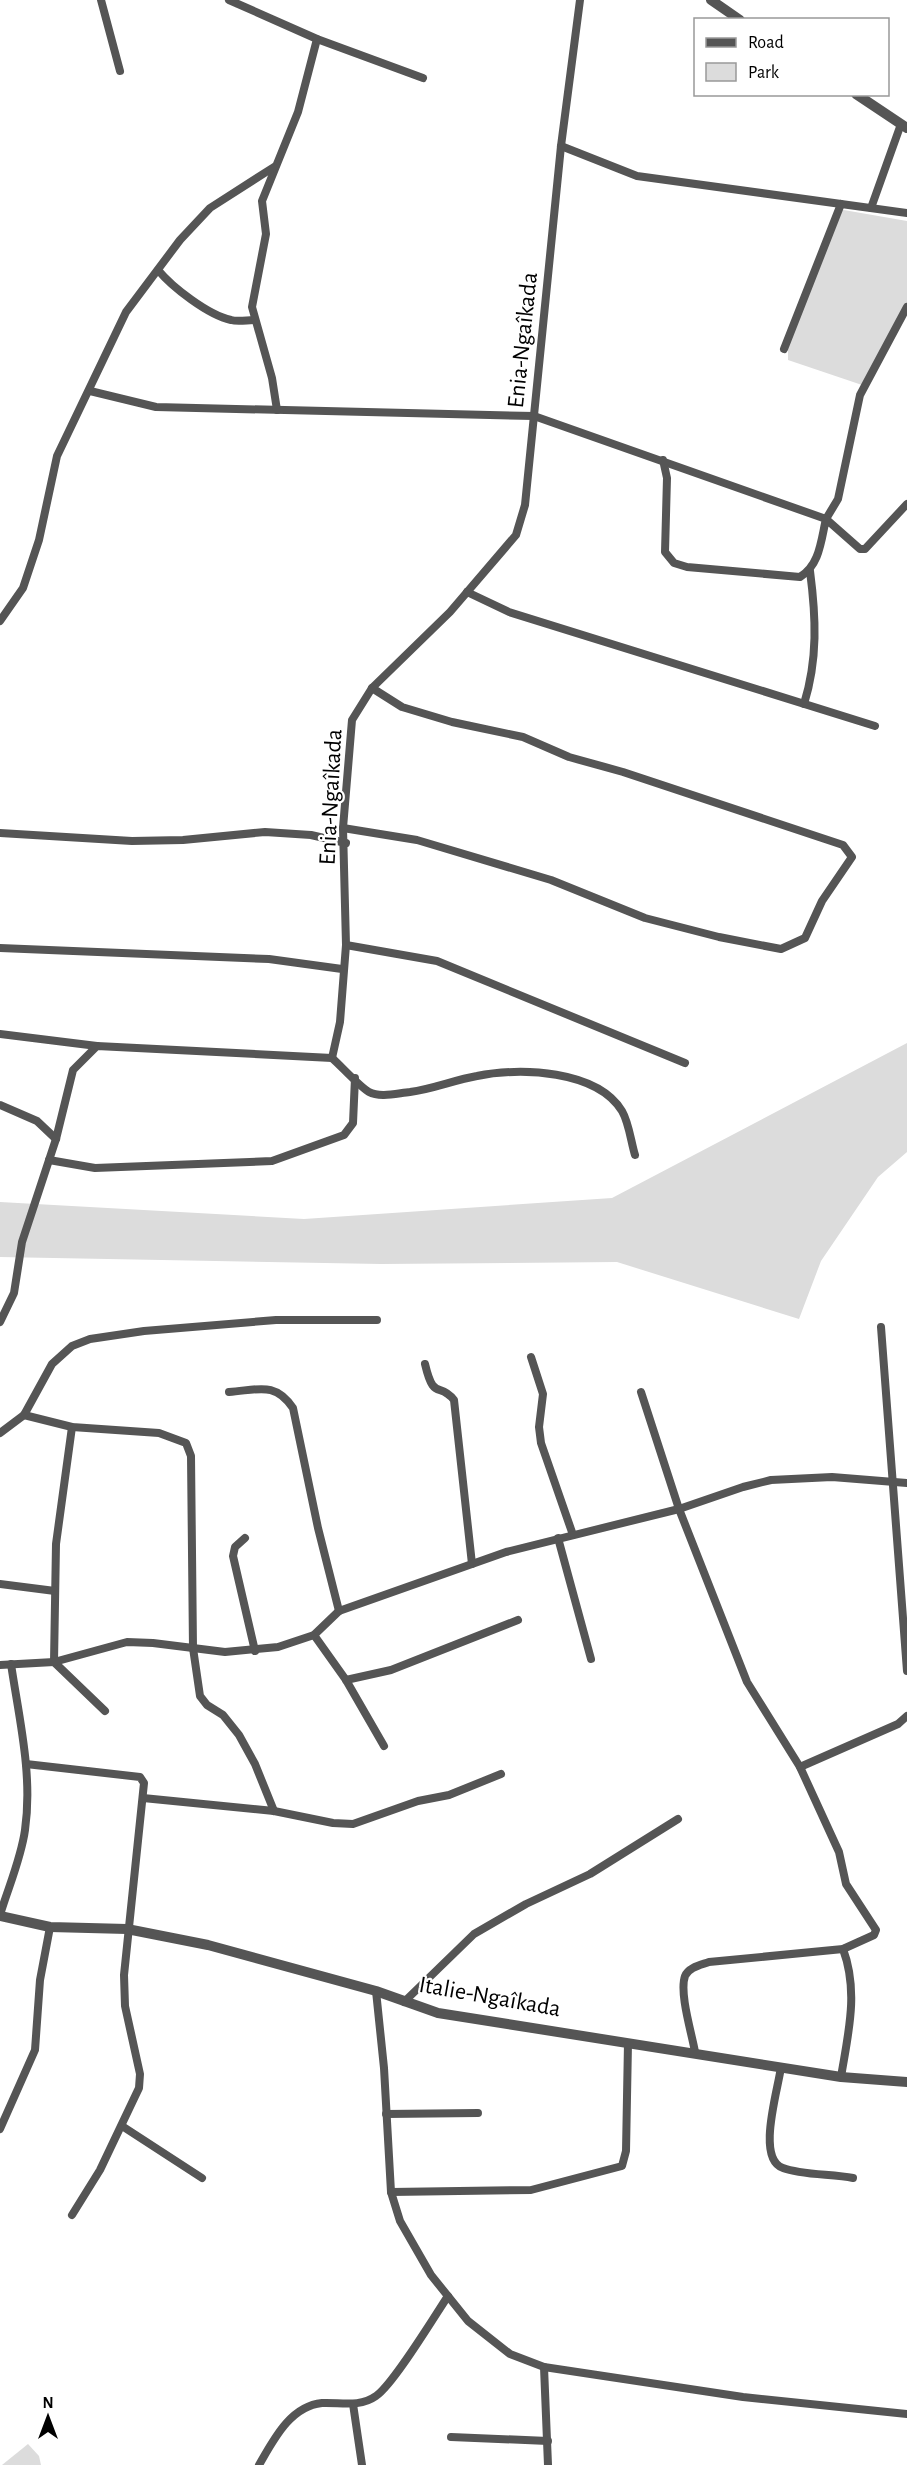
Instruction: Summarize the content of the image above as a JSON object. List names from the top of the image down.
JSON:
{
  "streets": {
    "street": ["Enia-Ngaîkada", "Italie-Ngaîkada"]
  },
  "legend": ["Road", "Park"],
  "north": "top"
}
